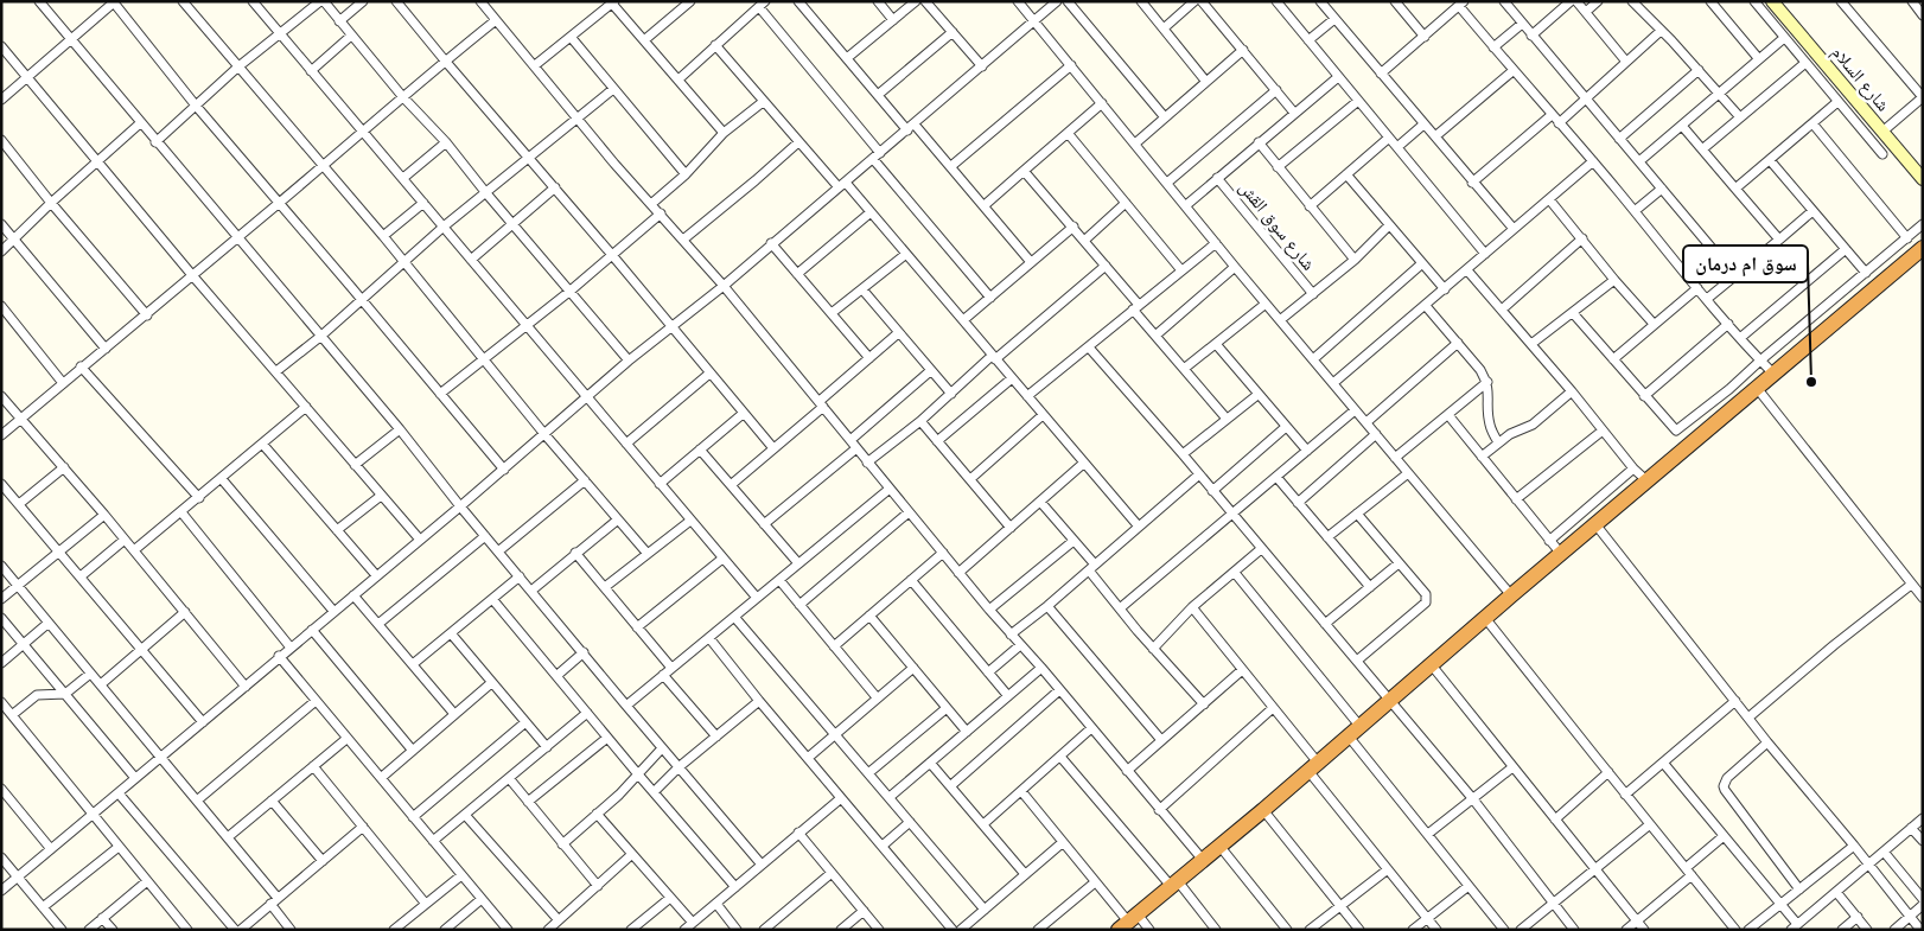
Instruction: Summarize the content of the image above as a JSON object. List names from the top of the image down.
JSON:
{
  "streets": {
    "main road": ["شارع السلام"],
    "street": ["شارع سوق القش"]
  },
  "places": ["سوق ام درمان"]
}
